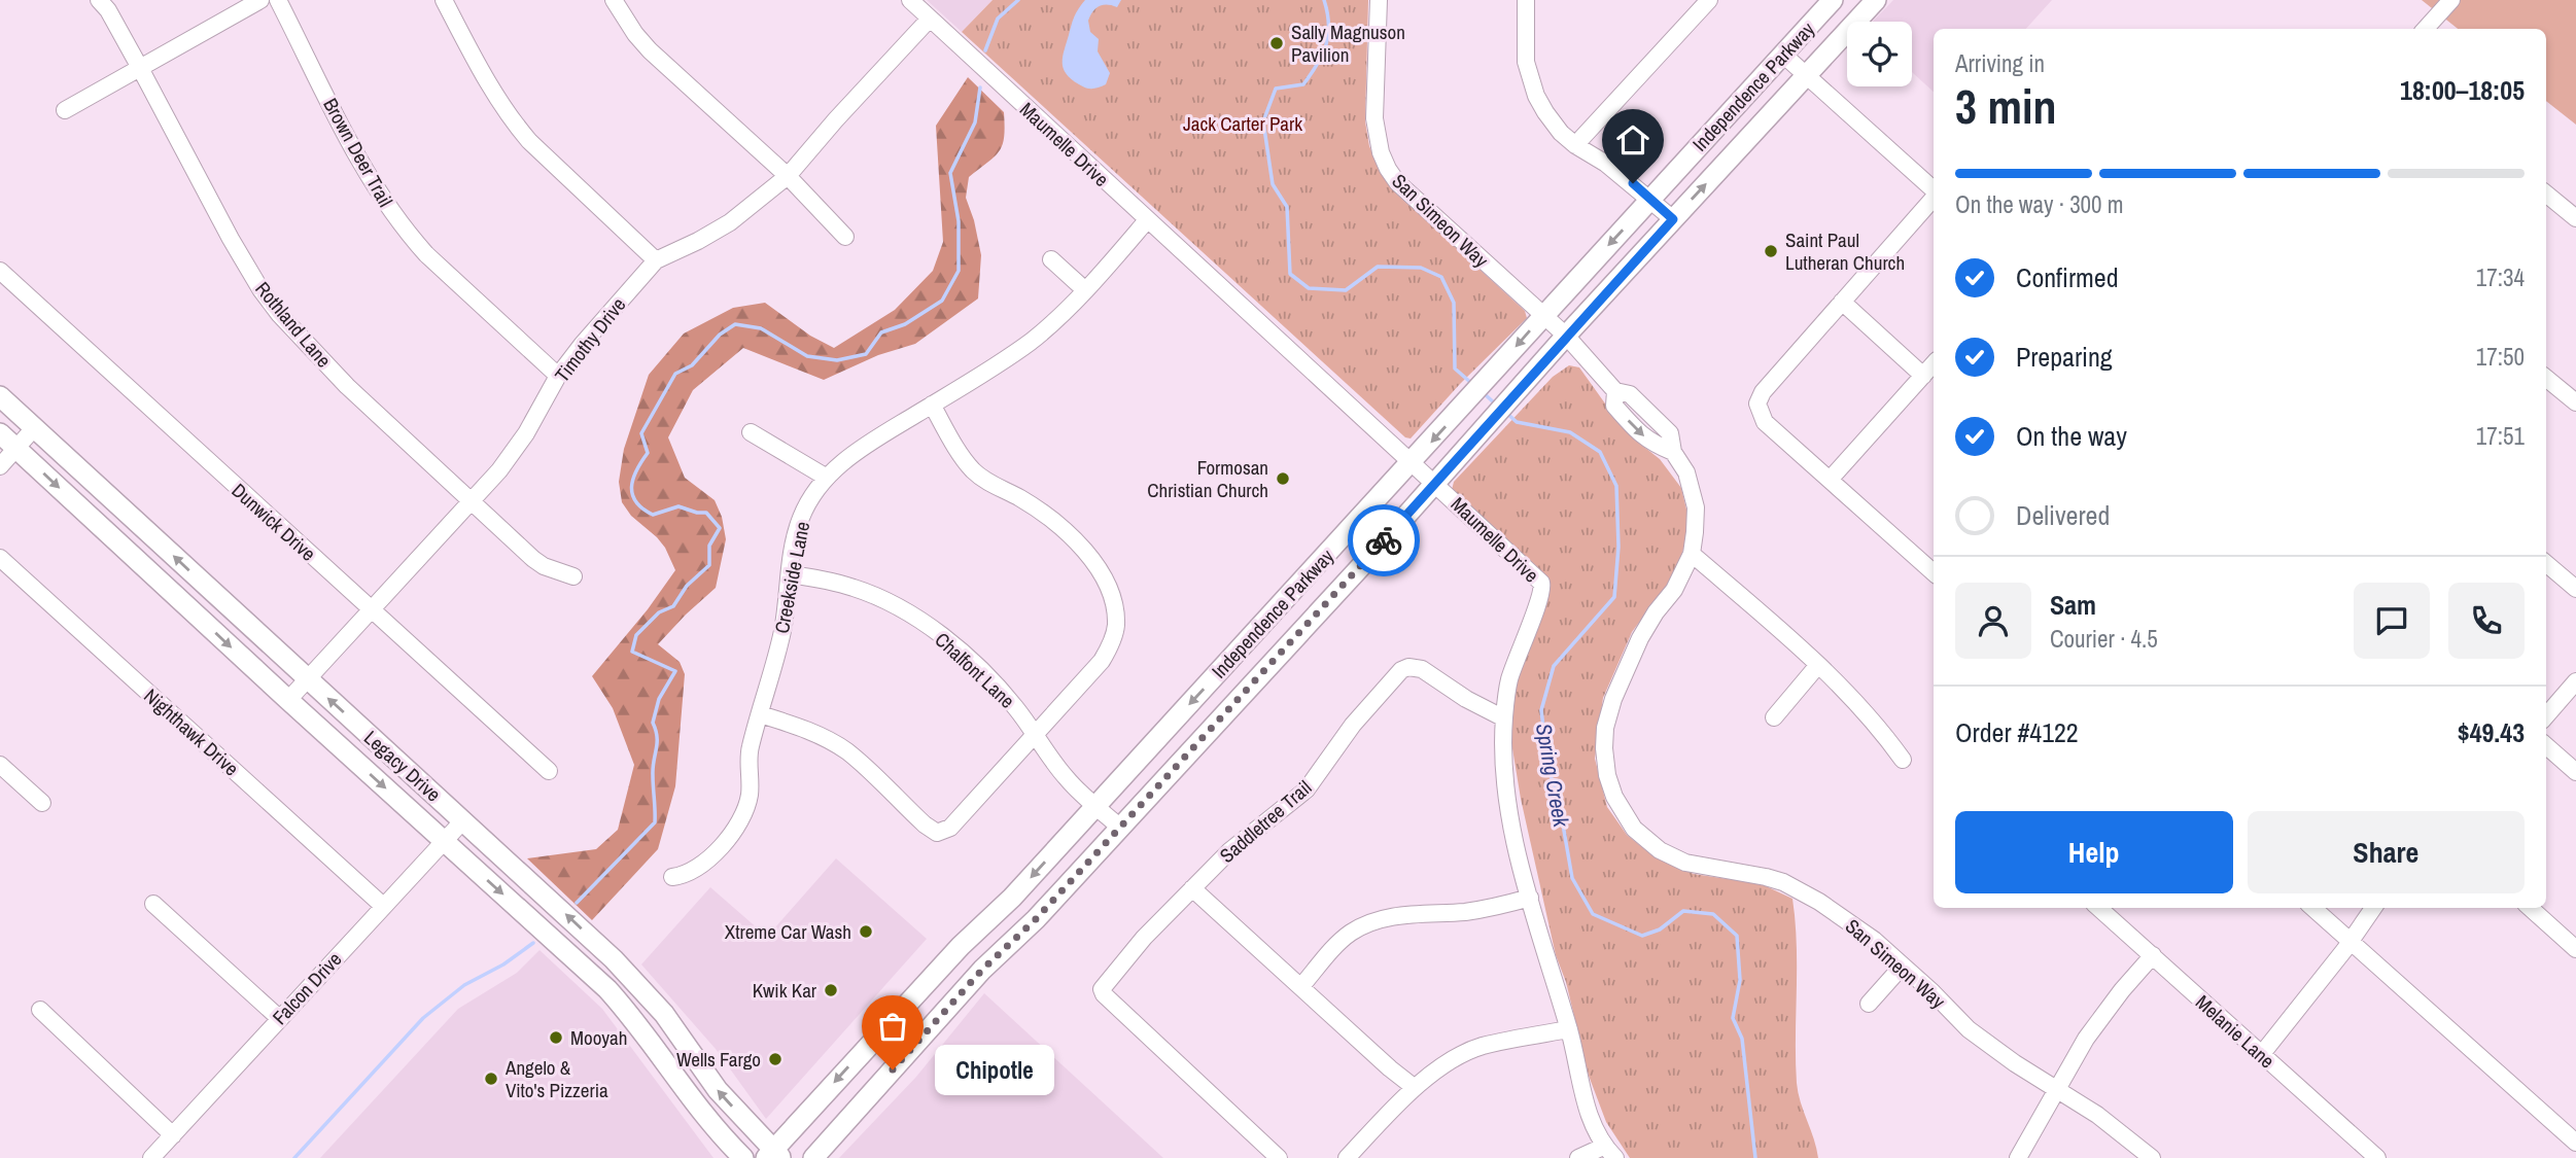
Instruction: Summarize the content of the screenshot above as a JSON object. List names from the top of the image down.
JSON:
{
  "streets": {
    "main road": ["Independence Parkway", "Legacy Drive"],
    "street": [
      "Maumelle Drive",
      "Brown Deer Trail",
      "San Simeon Way",
      "Rothland Lane",
      "Timothy Drive",
      "Dunwick Drive",
      "Creekside Lane",
      "Chalfont Lane",
      "Nighthawk Drive",
      "Saddletree Trail",
      "Falcon Drive",
      "Melanie Lane"
    ]
  },
  "crossings": [
    ["Independence Parkway", "Maumelle Drive"],
    ["Independence Parkway", "San Simeon Way"],
    ["Independence Parkway", "Chalfont Lane"],
    ["Independence Parkway", "Legacy Drive"],
    ["Maumelle Drive", "Timothy Drive"],
    ["Maumelle Drive", "Creekside Lane"],
    ["Maumelle Drive", "Saddletree Trail"],
    ["Brown Deer Trail", "Timothy Drive"],
    ["Rothland Lane", "Timothy Drive"],
    ["Timothy Drive", "Dunwick Drive"],
    ["Timothy Drive", "Legacy Drive"],
    ["Creekside Lane", "Chalfont Lane"],
    ["Nighthawk Drive", "Falcon Drive"],
    ["Legacy Drive", "Falcon Drive"]
  ],
  "water": ["Spring Creek"],
  "parks": ["Jack Carter Park"],
  "places": [
    "Sally Magnuson Pavilion",
    "Saint Paul Lutheran Church",
    "Formosan Christian Church",
    "Xtreme Car Wash",
    "Kwik Kar",
    "Mooyah",
    "Wells Fargo",
    "Chipotle",
    "Angelo & Vito's Pizzeria"
  ],
  "page": {
    "heading": ["3 min", "Arriving in", "18:00–18:05"],
    "panel": [
      "Sam",
      "Courier · 4.5",
      "Order #4122",
      "$49.43"
    ],
    "bar": "On the way · 300 m",
    "list": [
      ["Confirmed", "17:34"],
      ["Preparing", "17:50"],
      ["On the way", "17:51"],
      "Delivered"
    ],
    "buttons": ["Help", "Share"],
    "bubble": "Chipotle"
  }
}
